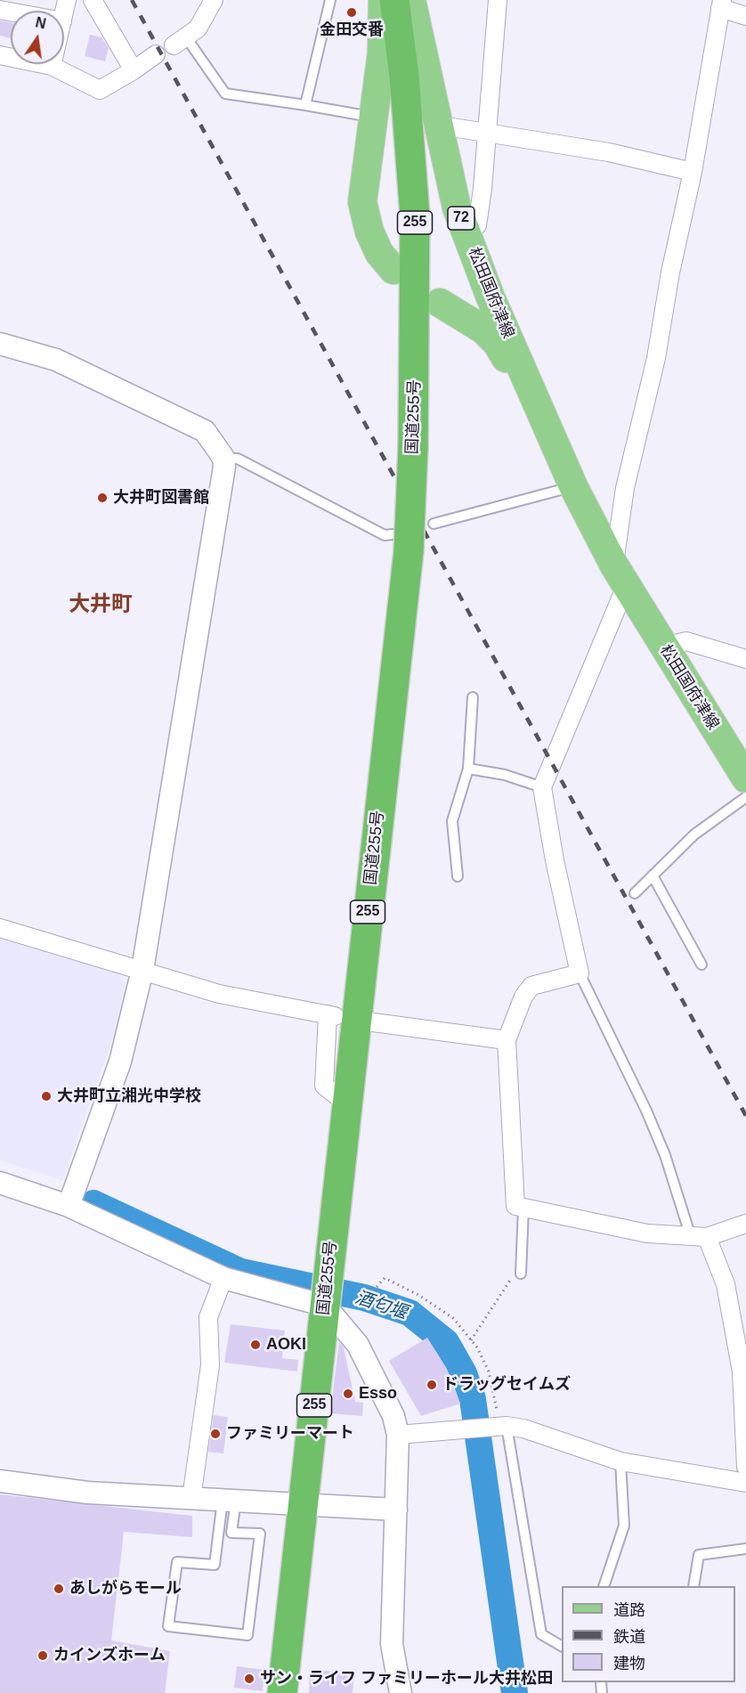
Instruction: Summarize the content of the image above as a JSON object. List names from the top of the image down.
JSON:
{
  "streets": {
    "highway": ["255", "国道255号"],
    "main road": ["72", "松田国府津線"]
  },
  "districts": ["大井町"],
  "water": ["酒匂堰"],
  "places": [
    "金田交番",
    "大井町図書館",
    "大井町立湘光中学校",
    "AOKI",
    "ドラッグセイムズ",
    "Esso",
    "ファミリーマート",
    "あしがらモール",
    "カインズホーム",
    "サン・ライフ ファミリーホール大井松田"
  ],
  "legend": ["道路", "鉄道", "建物"],
  "north": "top"
}
